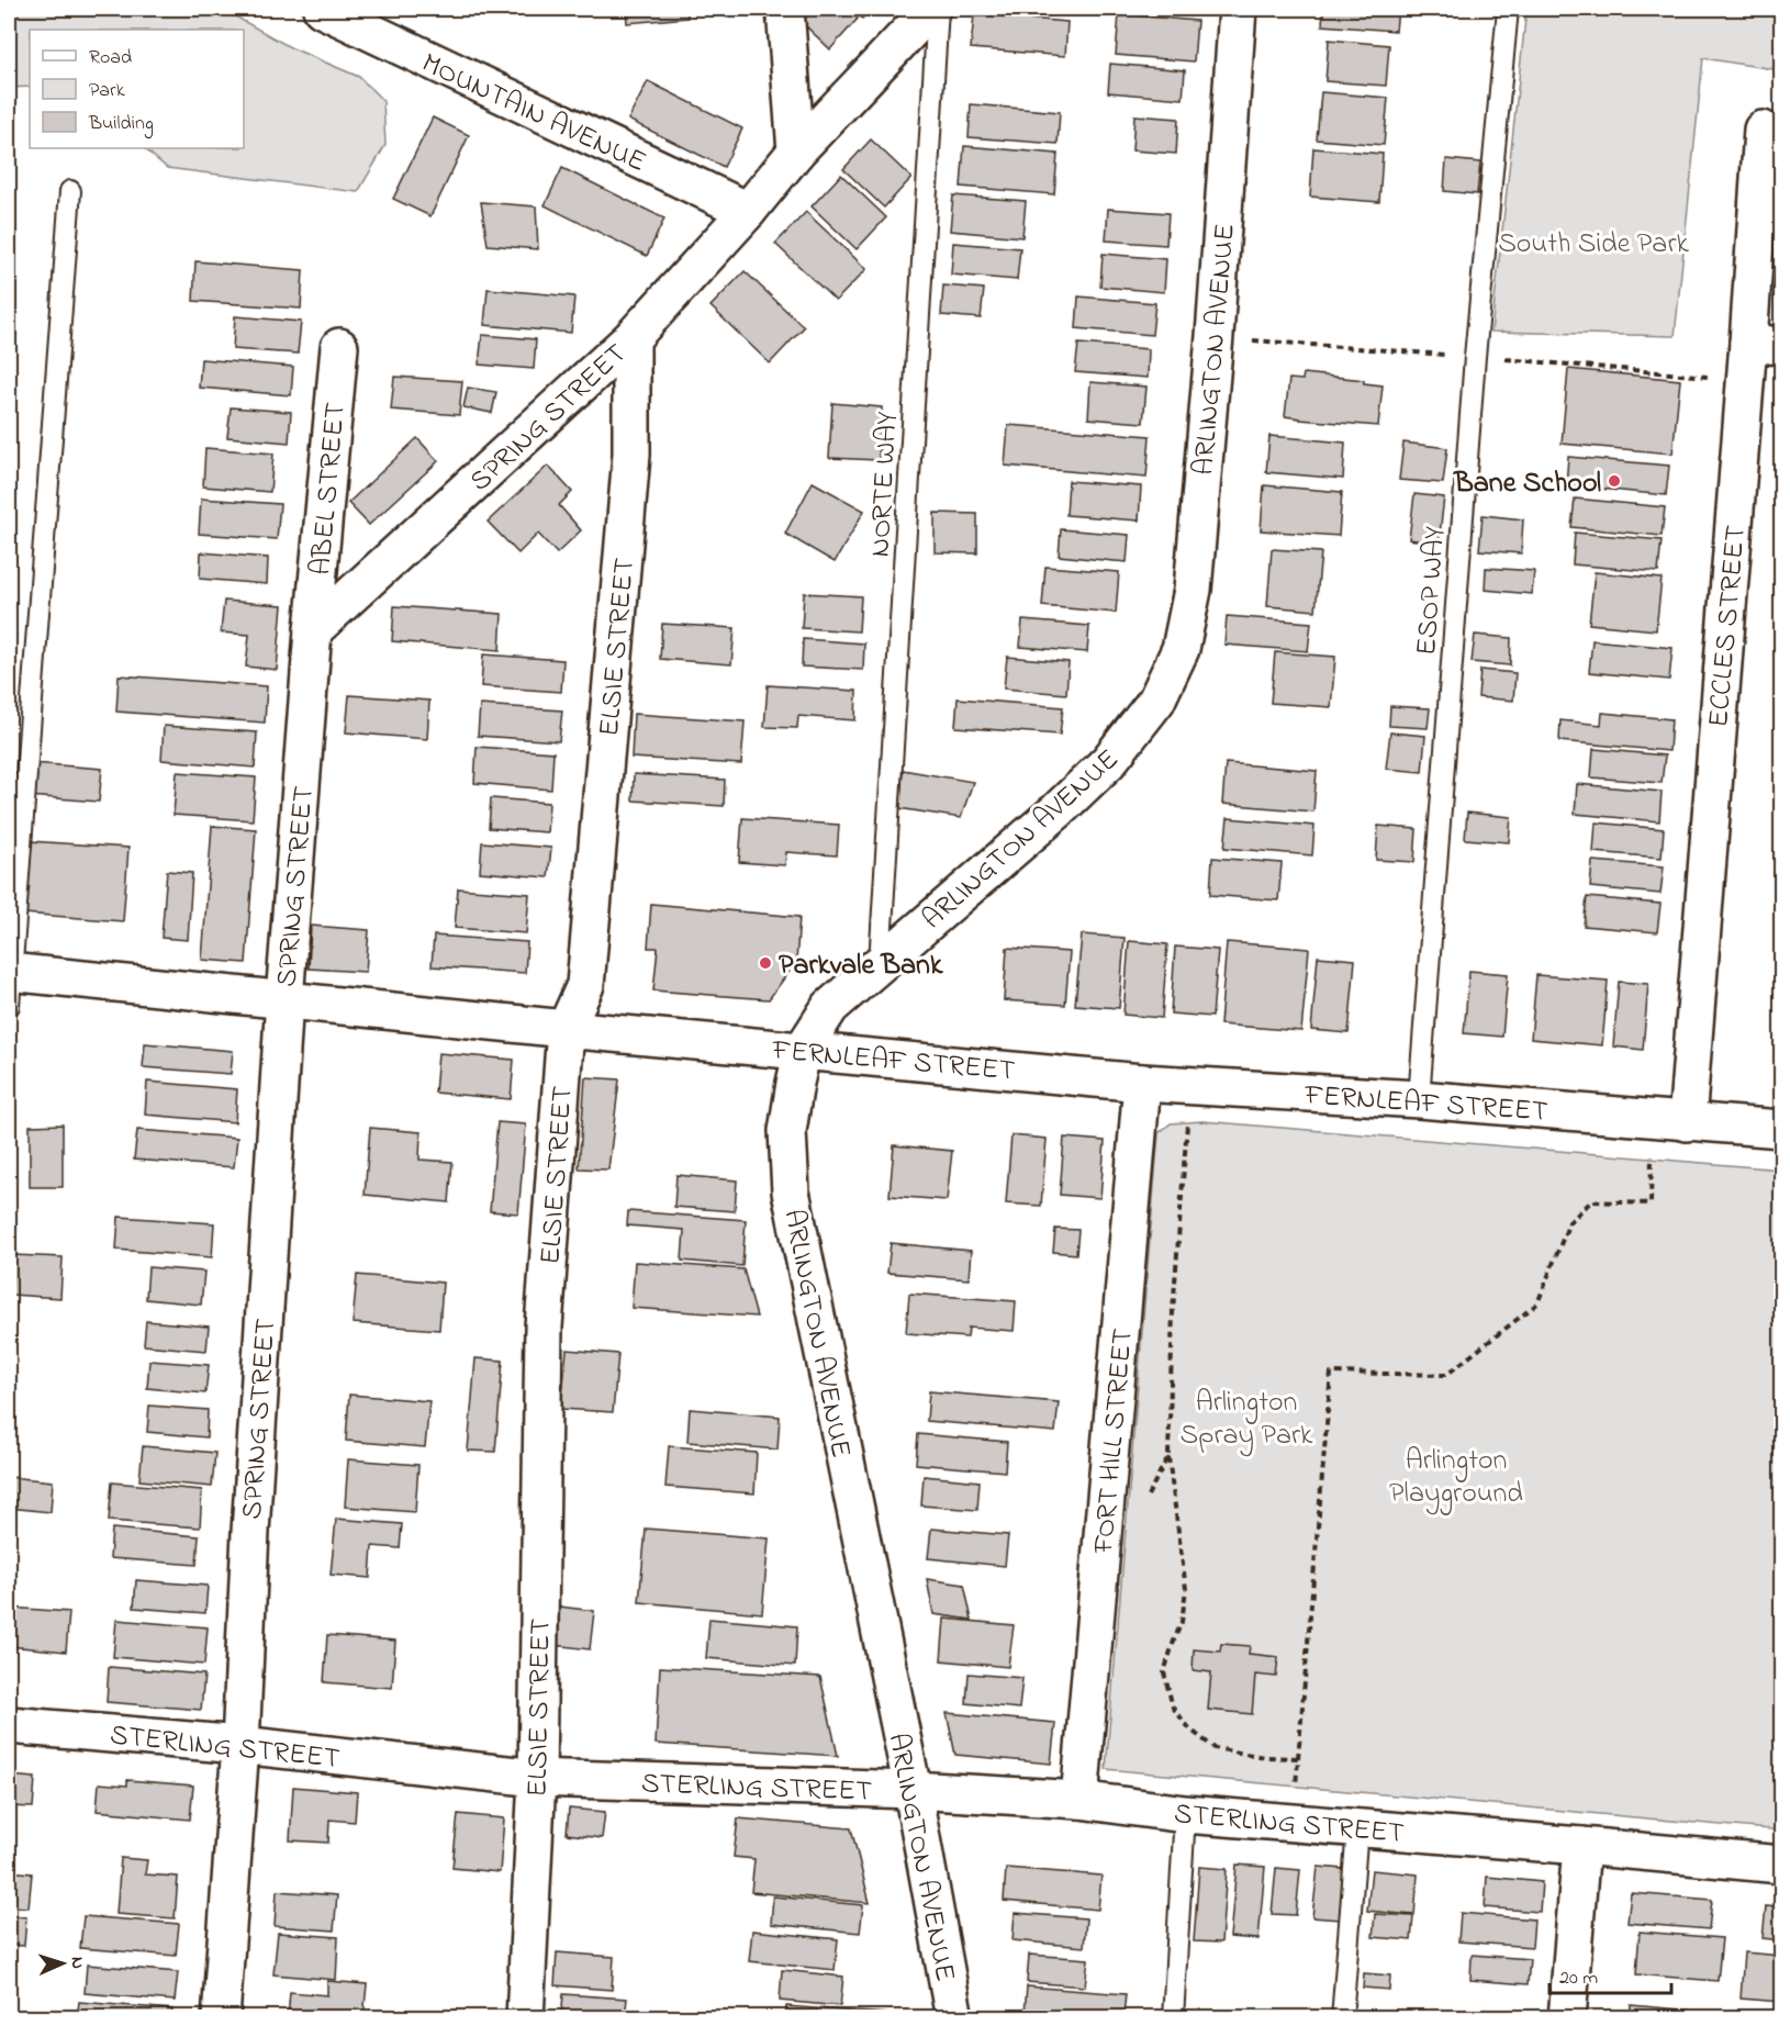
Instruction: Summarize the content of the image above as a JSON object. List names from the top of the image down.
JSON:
{
  "streets": {
    "street": [
      "MOUNTAIN AVENUE",
      "ARLINGTON AVENUE",
      "SPRING STREET",
      "ABEL STREET",
      "ECCLES STREET",
      "ELSIE STREET",
      "FERNLEAF STREET",
      "FORT HILL STREET",
      "STERLING STREET"
    ],
    "lane": ["NORTE WAY", "ESOP WAY"]
  },
  "crossings": [
    ["MOUNTAIN AVENUE", "SPRING STREET"],
    ["ARLINGTON AVENUE", "NORTE WAY"],
    ["ARLINGTON AVENUE", "FERNLEAF STREET"],
    ["ARLINGTON AVENUE", "STERLING STREET"],
    ["SPRING STREET", "ABEL STREET"],
    ["SPRING STREET", "ELSIE STREET"],
    ["SPRING STREET", "FERNLEAF STREET"],
    ["SPRING STREET", "STERLING STREET"],
    ["ESOP WAY", "FERNLEAF STREET"],
    ["ECCLES STREET", "FERNLEAF STREET"],
    ["ELSIE STREET", "FERNLEAF STREET"],
    ["ELSIE STREET", "STERLING STREET"],
    ["FERNLEAF STREET", "FORT HILL STREET"],
    ["FORT HILL STREET", "STERLING STREET"]
  ],
  "parks": ["South Side Park", "Arlington Spray Park", "Arlington Playground"],
  "places": ["Bane School", "Parkvale Bank"],
  "legend": ["Road", "Park", "Building"],
  "scale_bar": "20 m",
  "north": "right"
}
